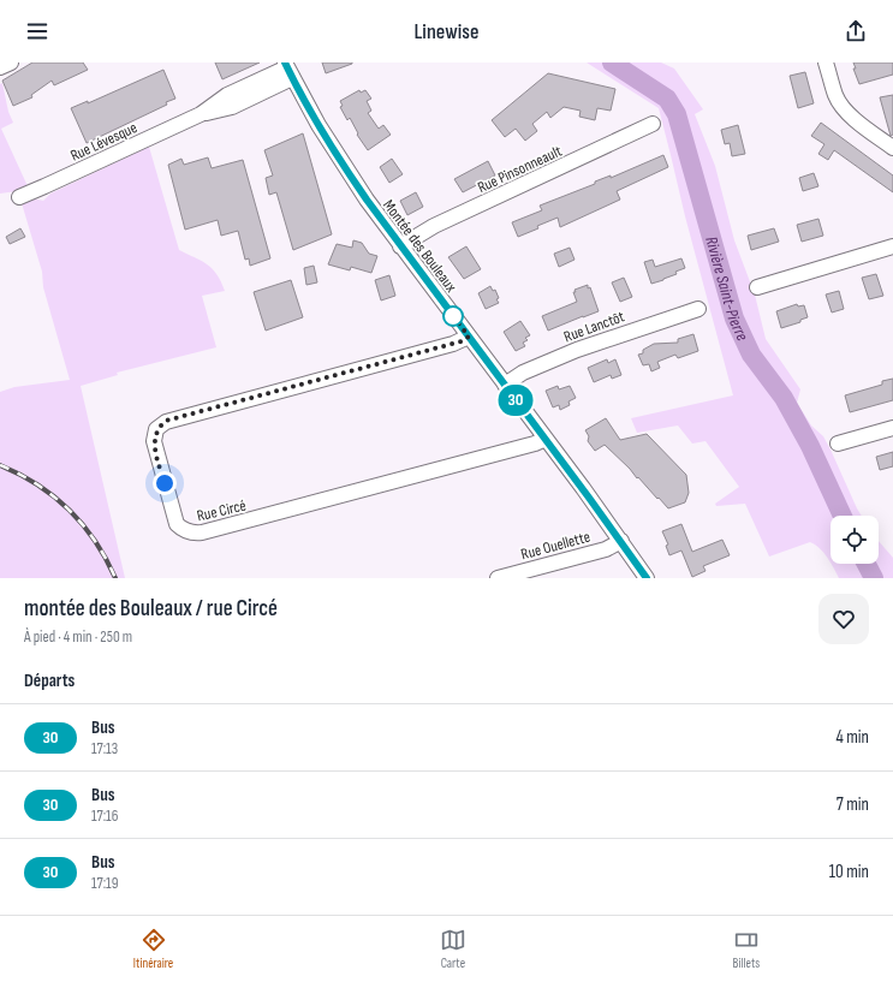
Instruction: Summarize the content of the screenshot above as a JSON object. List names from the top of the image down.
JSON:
{
  "streets": {
    "street": [
      "Rue Lévesque",
      "Rue Pinsonneault",
      "Montée des Bouleaux",
      "Rue Lanctôt",
      "Rue Circé",
      "Rue Ouellette"
    ]
  },
  "crossings": [
    ["Rue Lévesque", "Montée des Bouleaux"],
    ["Rue Pinsonneault", "Montée des Bouleaux"],
    ["Montée des Bouleaux", "Rue Lanctôt"],
    ["Montée des Bouleaux", "Rue Circé"],
    ["Montée des Bouleaux", "Rue Ouellette"]
  ],
  "water": ["Rivière Saint-Pierre"],
  "lines": ["bus line 30"],
  "page": {
    "header": "Linewise",
    "on_map": "30",
    "heading": [
      ["montée des Bouleaux / rue Circé", "À pied · 4 min · 250 m"],
      "Départs"
    ],
    "list": [
      {
        "mark": "30",
        "name": "Bus",
        "note": "17:13",
        "value": "4 min"
      },
      {
        "mark": "30",
        "name": "Bus",
        "note": "17:16",
        "value": "7 min"
      },
      {
        "mark": "30",
        "name": "Bus",
        "note": "17:19",
        "value": "10 min"
      }
    ],
    "tabs": ["Itinéraire", "Carte", "Billets"]
  }
}
